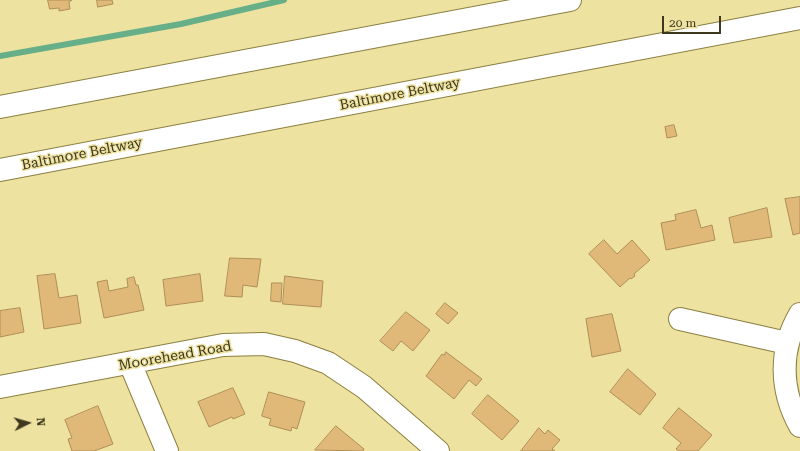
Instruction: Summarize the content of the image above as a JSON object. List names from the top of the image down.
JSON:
{
  "streets": {
    "main road": ["Baltimore Beltway", "Moorehead Road"]
  },
  "scale_bar": "20 m",
  "north": "right"
}
